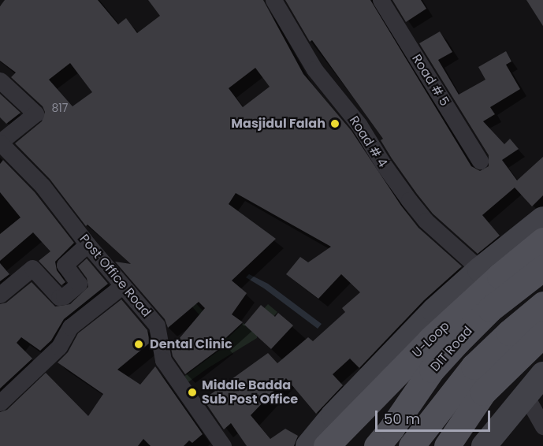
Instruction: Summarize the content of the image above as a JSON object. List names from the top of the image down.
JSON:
{
  "streets": {
    "main road": ["U-Loop", "DIT Road"],
    "street": ["Road # 5", "Road # 4", "Post Office Road"]
  },
  "places": ["Masjidul Falah", "Dental Clinic", "Middle Badda Sub Post Office"],
  "house_numbers": ["817"],
  "scale_bar": "50 m"
}
